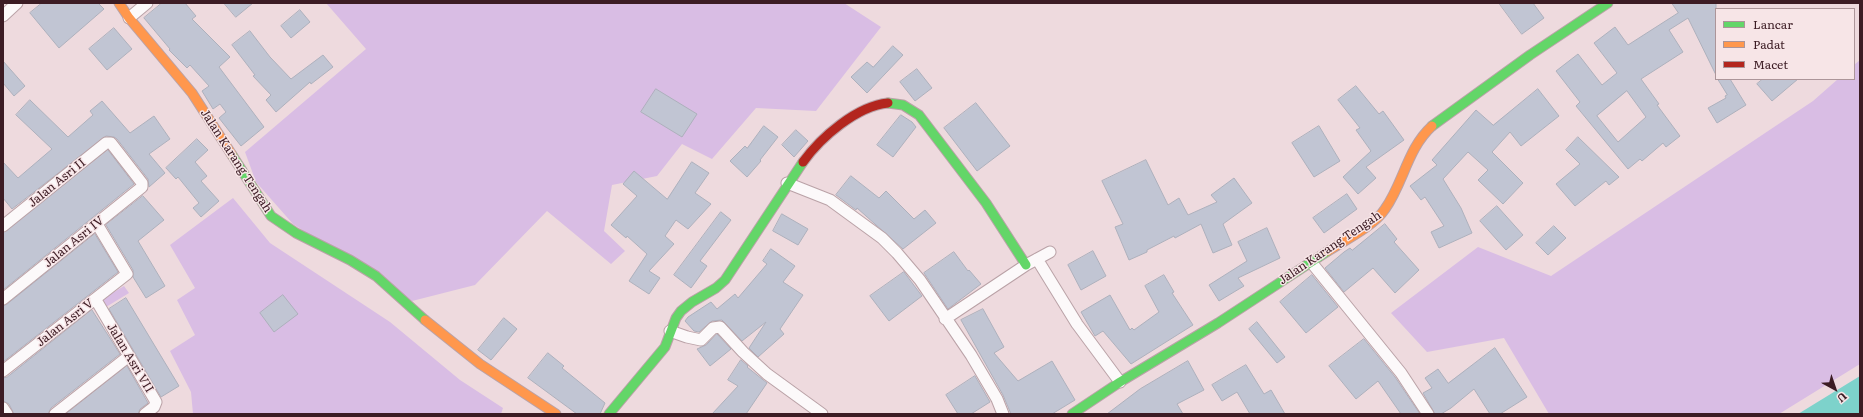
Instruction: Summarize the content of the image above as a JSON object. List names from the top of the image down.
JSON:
{
  "streets": {
    "street": [
      "Jalan Karang Tengah",
      "Jalan Asri II",
      "Jalan Asri IV",
      "Jalan Asri V",
      "Jalan Asri VII"
    ]
  },
  "crossings": [
    ["Jalan Asri II", "Jalan Asri IV"],
    ["Jalan Asri IV", "Jalan Asri V"],
    ["Jalan Asri V", "Jalan Asri VII"]
  ],
  "legend": ["Lancar", "Padat", "Macet"],
  "north": "bottom right"
}
